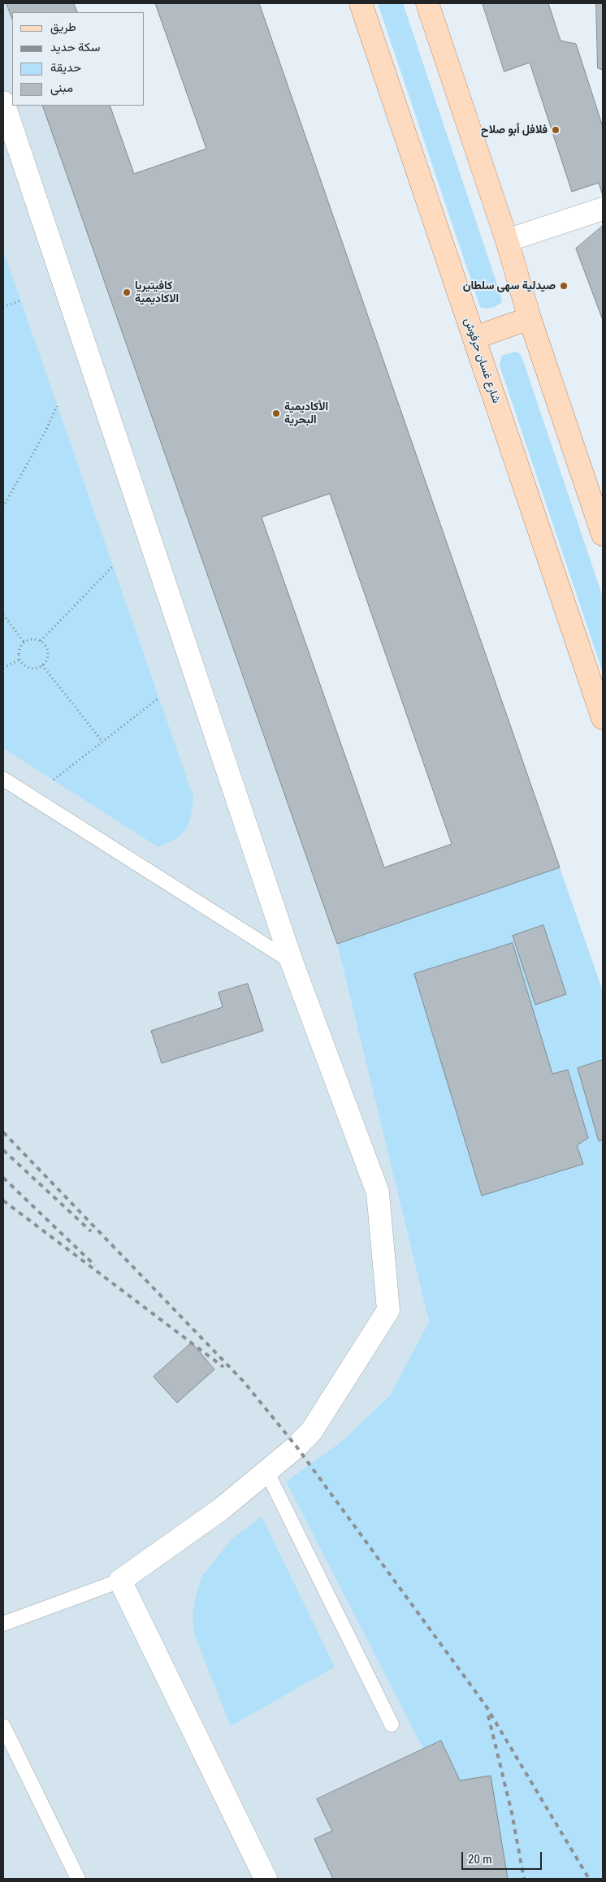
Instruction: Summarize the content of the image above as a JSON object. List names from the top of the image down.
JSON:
{
  "streets": {
    "main road": ["شارع غسان حرفوش"]
  },
  "places": [
    "فلافل أبو صلاح",
    "صيدلية سهى سلطان",
    "كافيتيريا الاكاديمية",
    "الأكاديمية البحرية"
  ],
  "legend": [
    "طريق",
    "سكة حديد",
    "حديقة",
    "مبنى"
  ],
  "scale_bar": "20 m"
}
